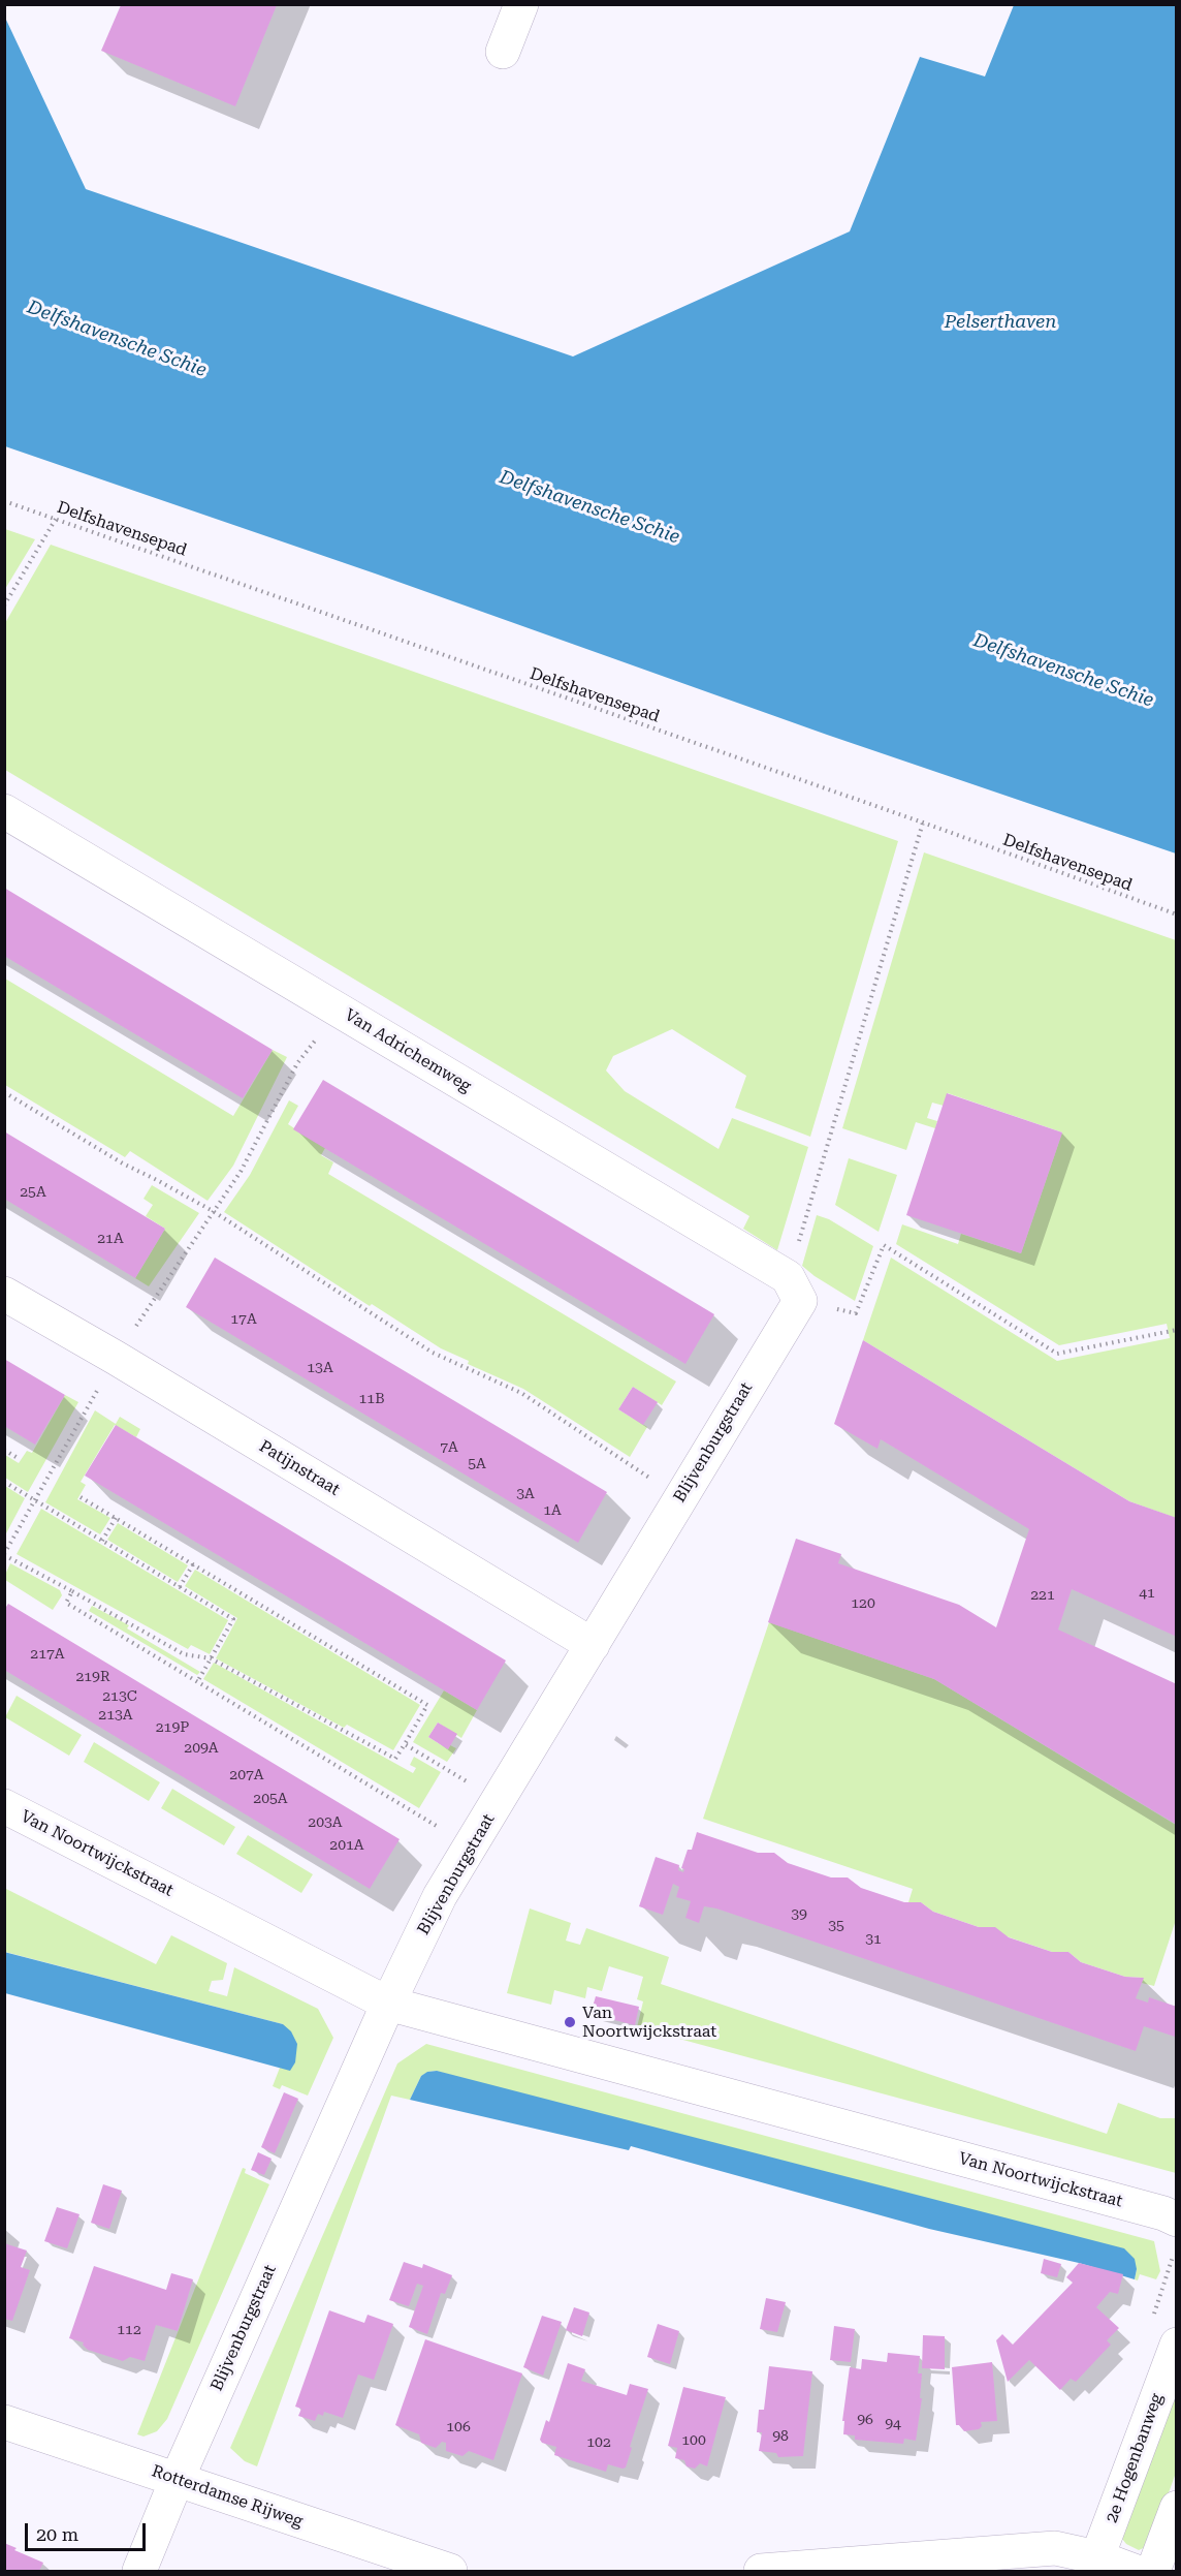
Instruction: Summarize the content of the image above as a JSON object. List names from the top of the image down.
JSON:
{
  "streets": {
    "street": [
      "Van Adrichemweg",
      "Blijvenburgstraat",
      "Patijnstraat",
      "Van Noortwijckstraat",
      "2e Hogenbanweg",
      "Rotterdamse Rijweg"
    ],
    "path": ["Delfshavensepad"]
  },
  "crossings": [
    ["Van Adrichemweg", "Blijvenburgstraat"],
    ["Blijvenburgstraat", "Patijnstraat"],
    ["Blijvenburgstraat", "Van Noortwijckstraat"],
    ["Blijvenburgstraat", "Rotterdamse Rijweg"]
  ],
  "water": ["Pelserthaven", "Delfshavensche Schie"],
  "places": ["Van Noortwijckstraat"],
  "house_numbers": [
    "25A",
    "21A",
    "17A",
    "13A",
    "11B",
    "7A",
    "5A",
    "3A",
    "1A",
    "41",
    "221",
    "120",
    "217A",
    "219R",
    "213C",
    "213A",
    "219P",
    "209A",
    "207A",
    "205A",
    "203A",
    "201A",
    "39",
    "35",
    "31",
    "112",
    "96",
    "94",
    "106",
    "98",
    "100",
    "102"
  ],
  "scale_bar": "20 m"
}
